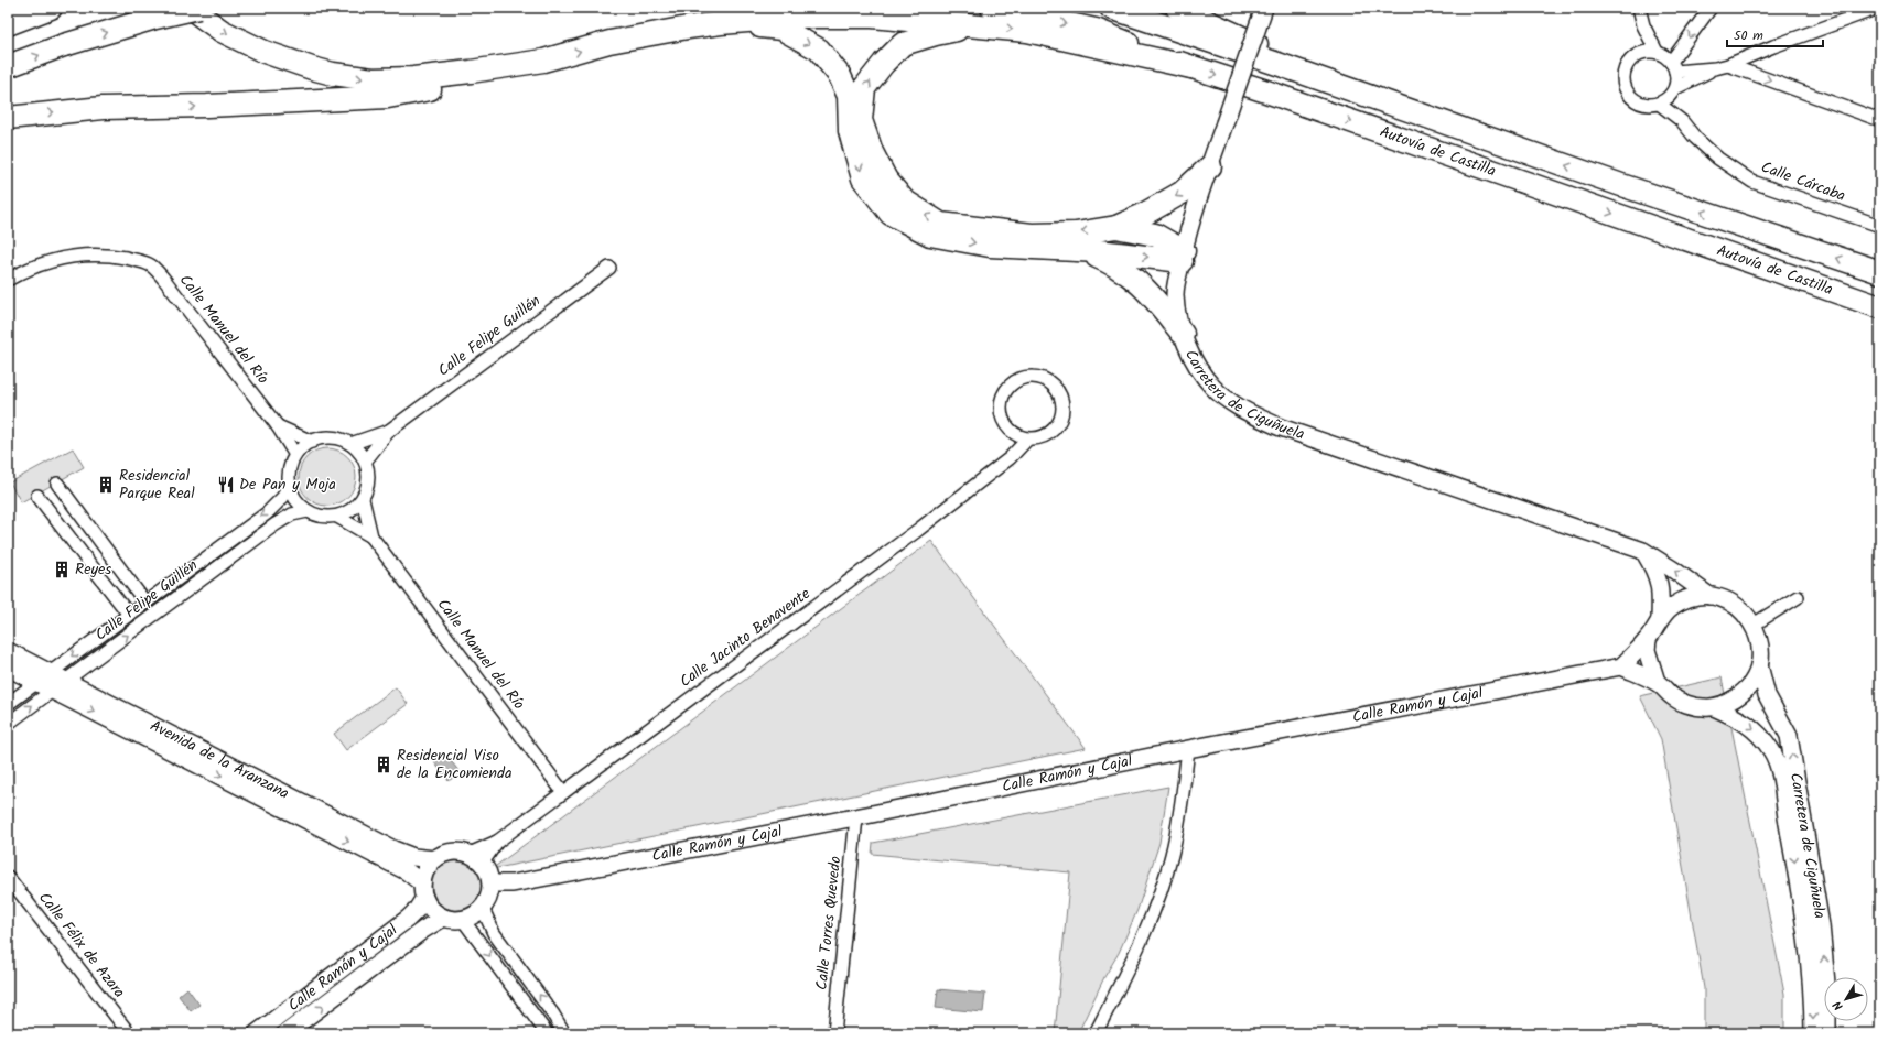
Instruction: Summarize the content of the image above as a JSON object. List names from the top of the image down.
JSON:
{
  "streets": {
    "highway": ["Autovía de Castilla"],
    "street": [
      "Calle Cárcaba",
      "Calle Manuel del Río",
      "Calle Felipe Guillén",
      "Carretera de Ciguñuela",
      "Calle Jacinto Benavente",
      "Calle Ramón y Cajal",
      "Avenida de la Aranzana",
      "Calle Torres Quevedo",
      "Calle Félix de Azara"
    ]
  },
  "crossings": [
    ["Calle Manuel del Río", "Calle Felipe Guillén"],
    ["Calle Manuel del Río", "Calle Jacinto Benavente"],
    ["Calle Felipe Guillén", "Avenida de la Aranzana"],
    ["Calle Jacinto Benavente", "Calle Ramón y Cajal"],
    ["Calle Jacinto Benavente", "Avenida de la Aranzana"],
    ["Calle Ramón y Cajal", "Avenida de la Aranzana"],
    ["Calle Ramón y Cajal", "Calle Torres Quevedo"]
  ],
  "places": {
    "building": ["Residencial Parque Real", "Reyes", "Residencial Viso de la Encomienda"],
    "restaurant": ["De Pan y Moja"]
  },
  "scale_bar": "50 m",
  "north": "bottom left"
}
